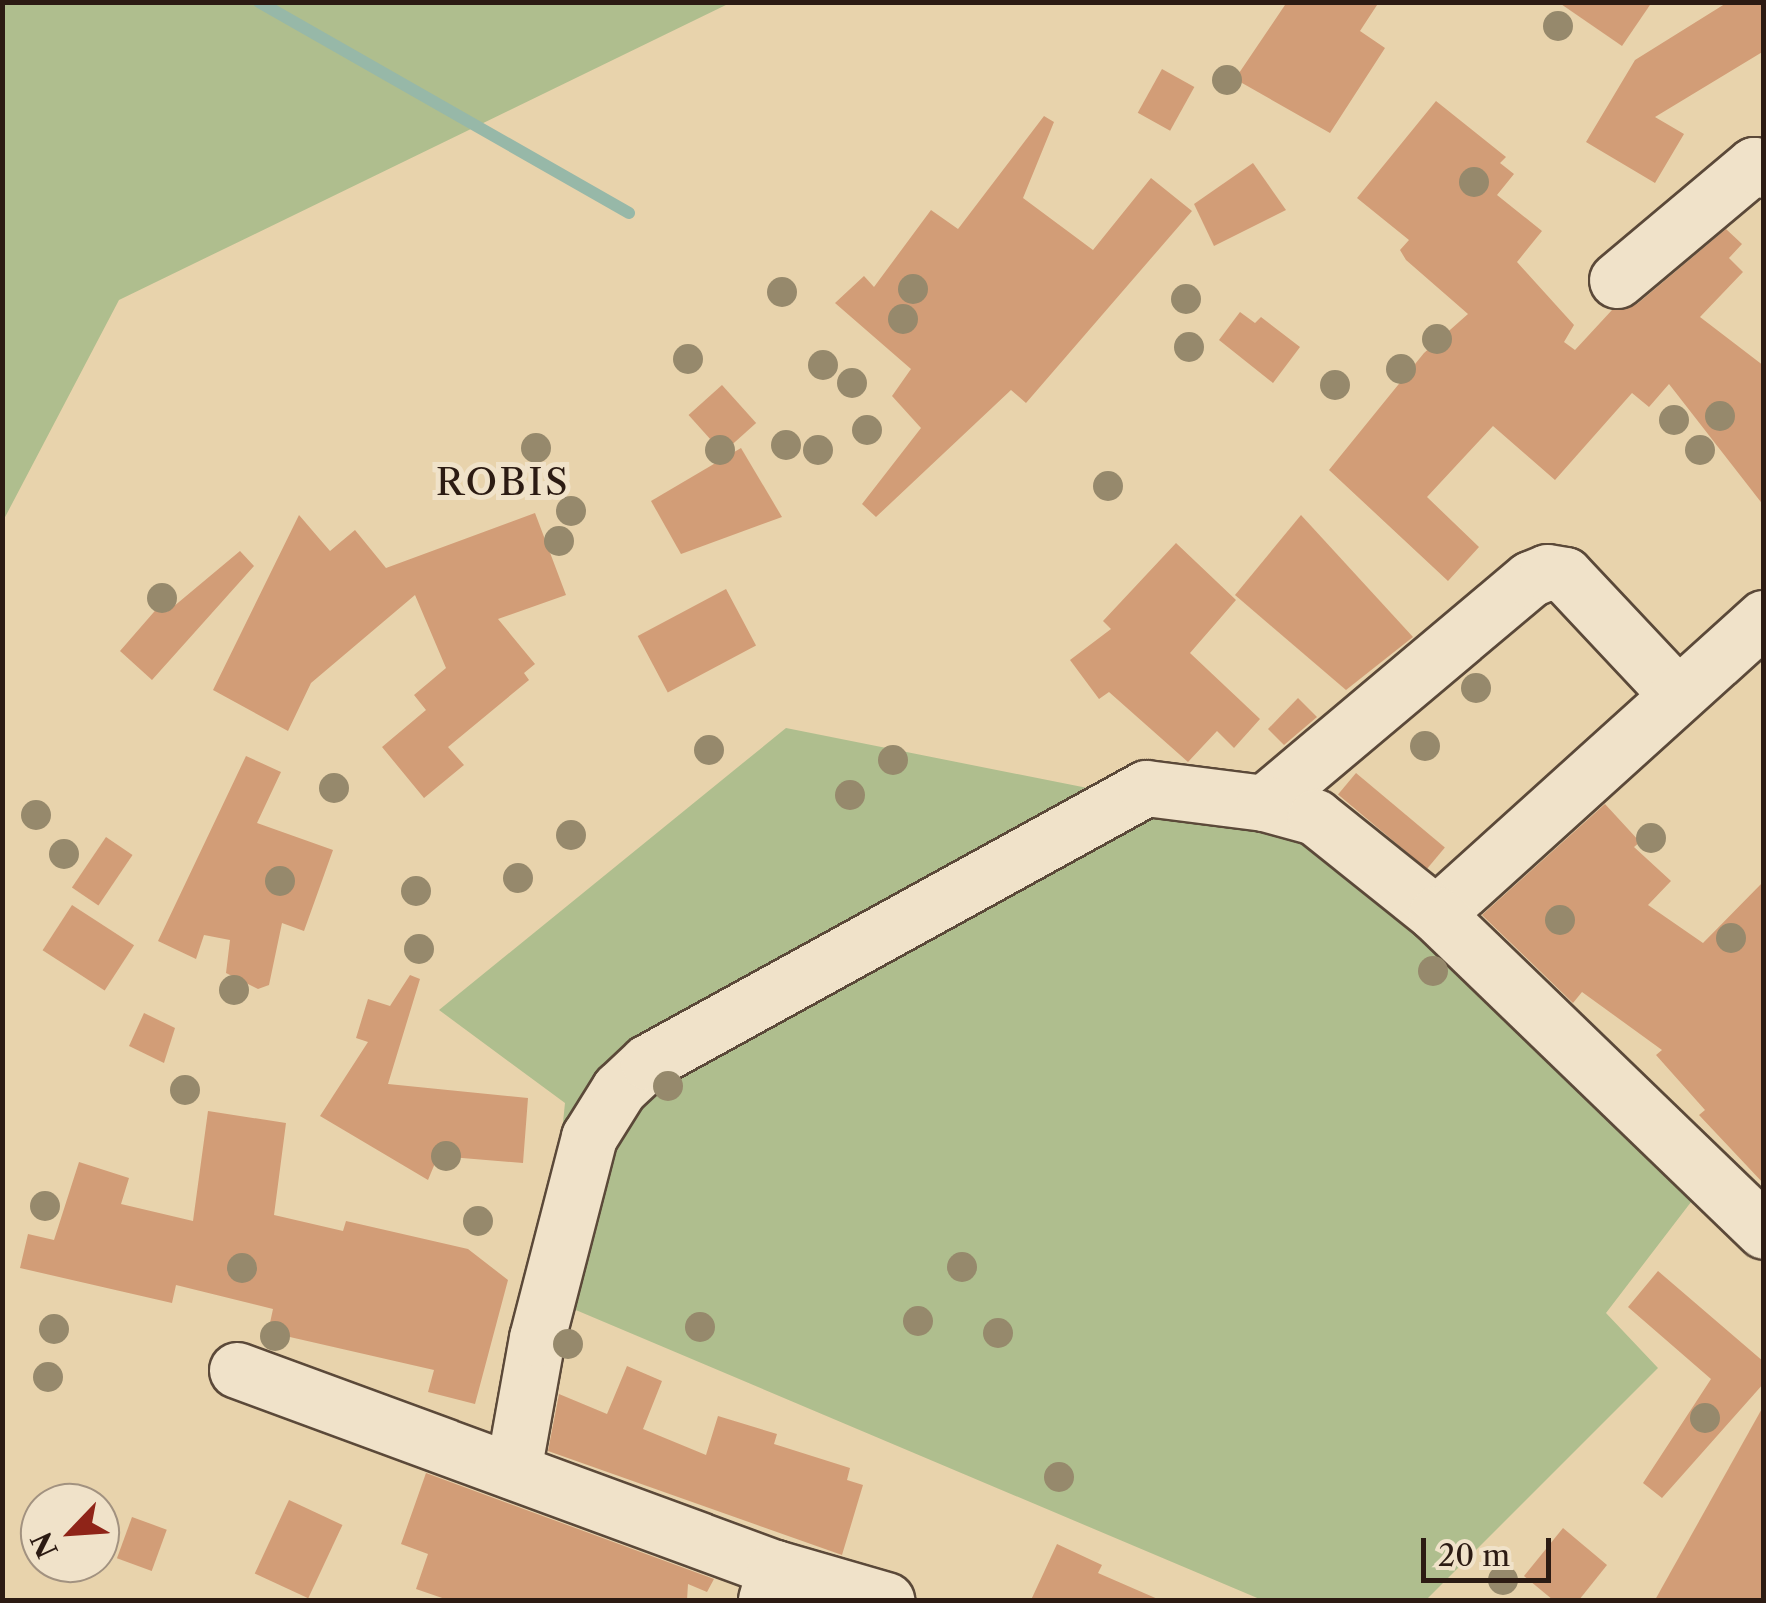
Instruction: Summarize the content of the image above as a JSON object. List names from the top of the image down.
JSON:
{
  "districts": ["ROBIS"],
  "scale_bar": "20 m",
  "north": "bottom left"
}
